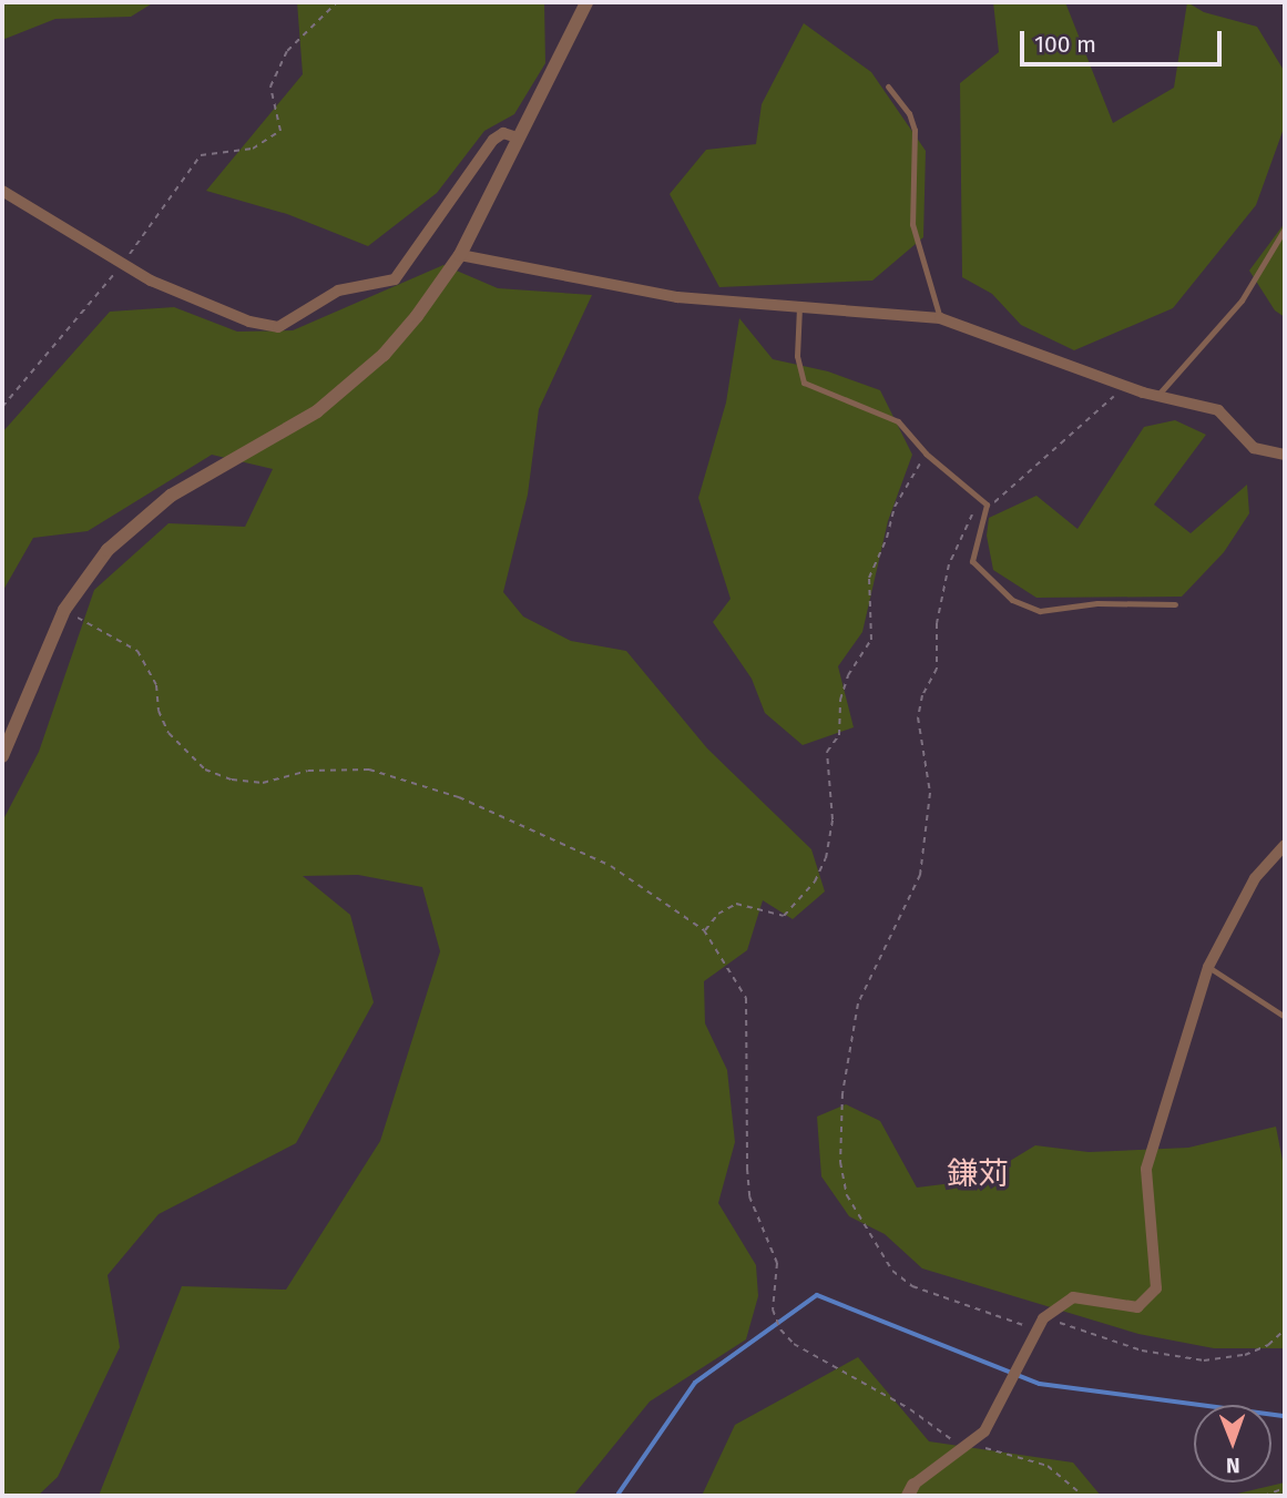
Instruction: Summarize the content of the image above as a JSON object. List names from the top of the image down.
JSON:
{
  "districts": ["鎌苅"],
  "scale_bar": "100 m",
  "north": "bottom"
}
